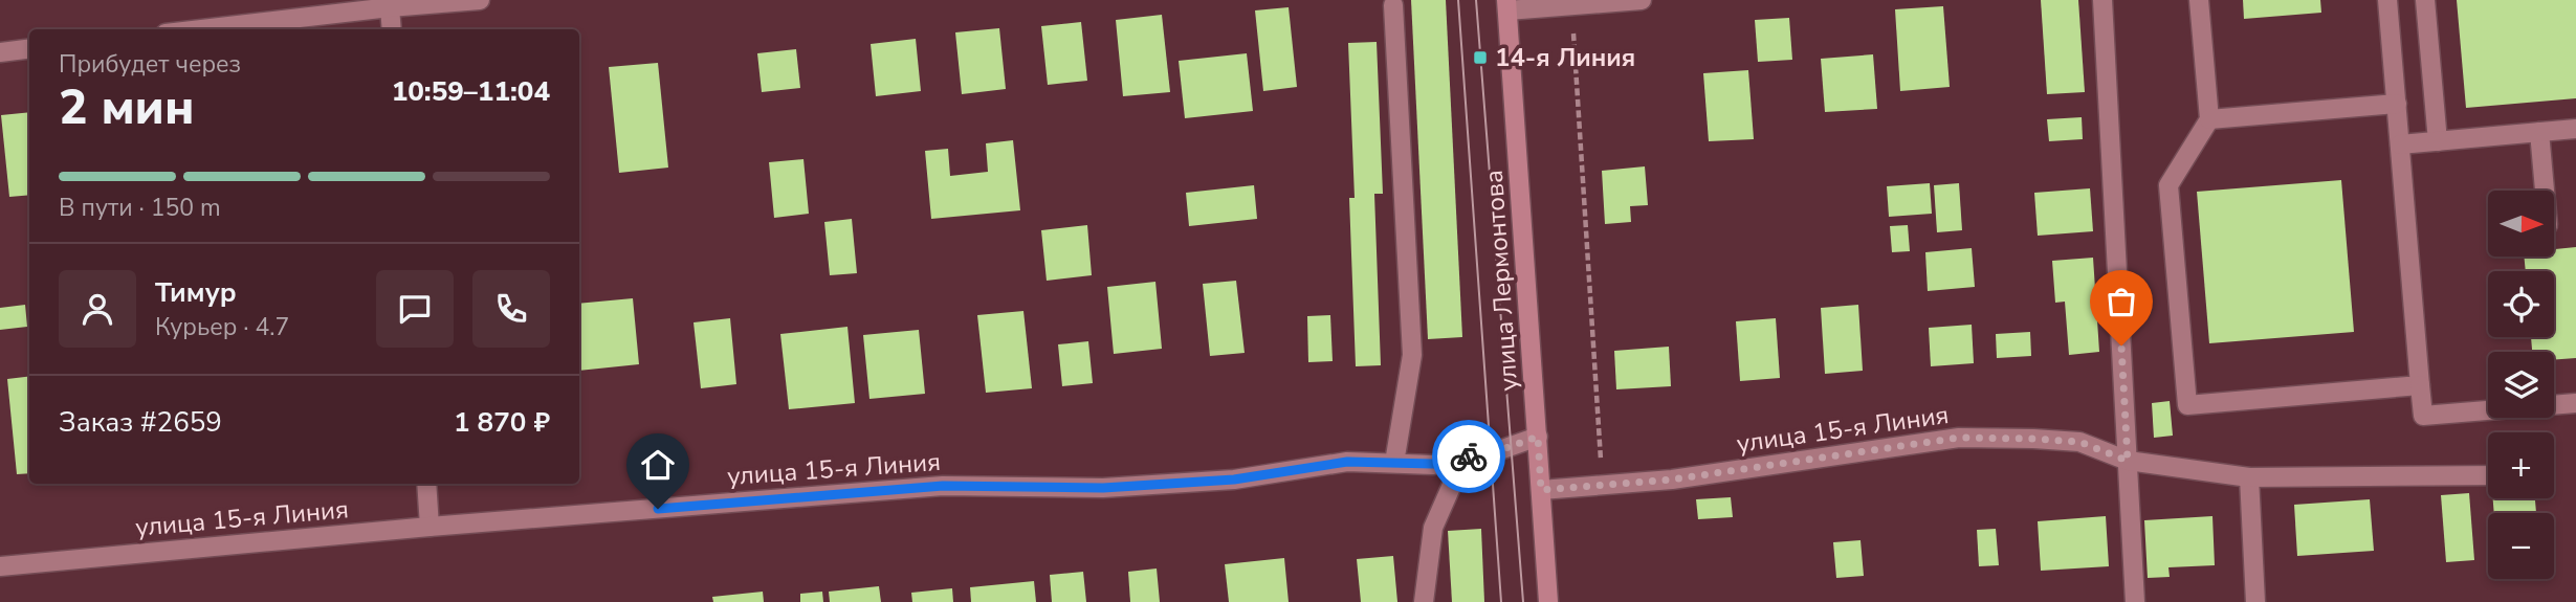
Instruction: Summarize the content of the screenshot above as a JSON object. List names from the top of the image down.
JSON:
{
  "streets": {
    "main road": ["улица Лермонтова"],
    "street": ["улица 15-я Линия"]
  },
  "crossings": [
    ["улица Лермонтова", "улица 15-я Линия"]
  ],
  "places": {
    "transit": ["14-я Линия"]
  },
  "north": "right",
  "page": {
    "heading": ["2 мин", "Прибудет через", "10:59–11:04"],
    "panel": [
      "Тимур",
      "Курьер · 4.7",
      "Заказ #2659",
      "1 870 ₽"
    ],
    "bar": "В пути · 150 m",
    "map_buttons": ["+", "−"]
  }
}
